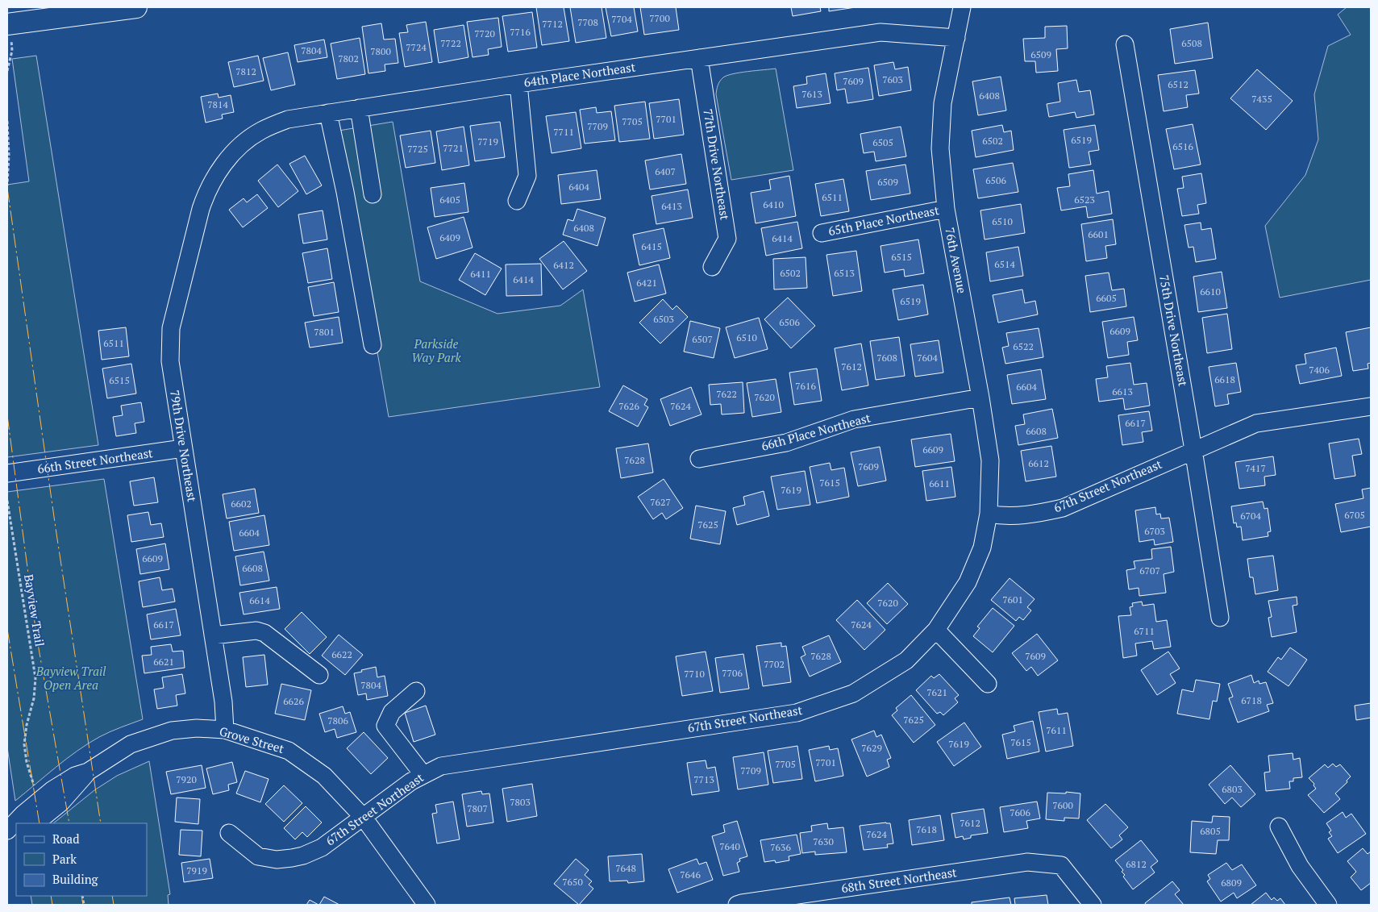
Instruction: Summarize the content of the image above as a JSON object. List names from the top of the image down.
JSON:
{
  "streets": {
    "street": [
      "64th Place Northeast",
      "77th Drive Northeast",
      "65th Place Northeast",
      "76th Avenue",
      "75th Drive Northeast",
      "66th Place Northeast",
      "79th Drive Northeast",
      "66th Street Northeast",
      "67th Street Northeast",
      "Grove Street",
      "68th Street Northeast"
    ],
    "path": ["Bayview Trail"]
  },
  "crossings": [
    ["64th Place Northeast", "77th Drive Northeast"],
    ["64th Place Northeast", "76th Avenue"],
    ["64th Place Northeast", "79th Drive Northeast"],
    ["65th Place Northeast", "76th Avenue"],
    ["76th Avenue", "66th Place Northeast"],
    ["76th Avenue", "67th Street Northeast"],
    ["75th Drive Northeast", "67th Street Northeast"],
    ["79th Drive Northeast", "66th Street Northeast"],
    ["79th Drive Northeast", "Grove Street"],
    ["67th Street Northeast", "Grove Street"]
  ],
  "parks": ["Parkside Way Park", "Bayview Trail Open Area"],
  "house_numbers": [
    "7700",
    "7704",
    "7708",
    "7712",
    "7716",
    "7720",
    "7722",
    "6508",
    "7724",
    "7804",
    "7800",
    "6509",
    "7802",
    "7812",
    "7603",
    "7609",
    "6512",
    "7613",
    "6408",
    "7435",
    "7814",
    "7701",
    "7705",
    "7709",
    "7711",
    "6519",
    "6502",
    "7719",
    "6505",
    "6516",
    "7721",
    "7725",
    "6407",
    "6506",
    "6509",
    "6404",
    "6511",
    "6405",
    "6523",
    "6410",
    "6413",
    "6510",
    "6408",
    "6601",
    "6409",
    "6414",
    "6415",
    "6515",
    "6514",
    "6412",
    "6502",
    "6513",
    "6411",
    "6414",
    "6421",
    "6610",
    "6605",
    "6519",
    "6503",
    "6506",
    "6609",
    "7801",
    "6510",
    "6507",
    "6511",
    "6522",
    "7608",
    "7604",
    "7612",
    "7406",
    "6618",
    "6515",
    "7616",
    "6604",
    "6613",
    "7622",
    "7620",
    "7626",
    "7624",
    "6617",
    "6608",
    "6609",
    "7628",
    "6612",
    "7609",
    "7417",
    "7615",
    "6611",
    "7619",
    "7627",
    "6602",
    "6705",
    "6704",
    "7625",
    "6703",
    "6604",
    "6609",
    "6608",
    "6707",
    "7601",
    "6614",
    "7620",
    "6617",
    "7624",
    "6711",
    "6622",
    "7628",
    "7609",
    "6621",
    "7702",
    "7706",
    "7710",
    "7804",
    "7621",
    "6718",
    "6626",
    "7625",
    "7806",
    "7611",
    "7615",
    "7619",
    "7629",
    "7701",
    "7705",
    "7709",
    "7920",
    "7713",
    "6803",
    "7803",
    "7600",
    "7807",
    "7606",
    "7612",
    "7618",
    "6805",
    "7624",
    "7630",
    "7640",
    "7636",
    "6812",
    "7648",
    "7919",
    "7646",
    "7650",
    "6809"
  ],
  "legend": ["Road", "Park", "Building"]
}
